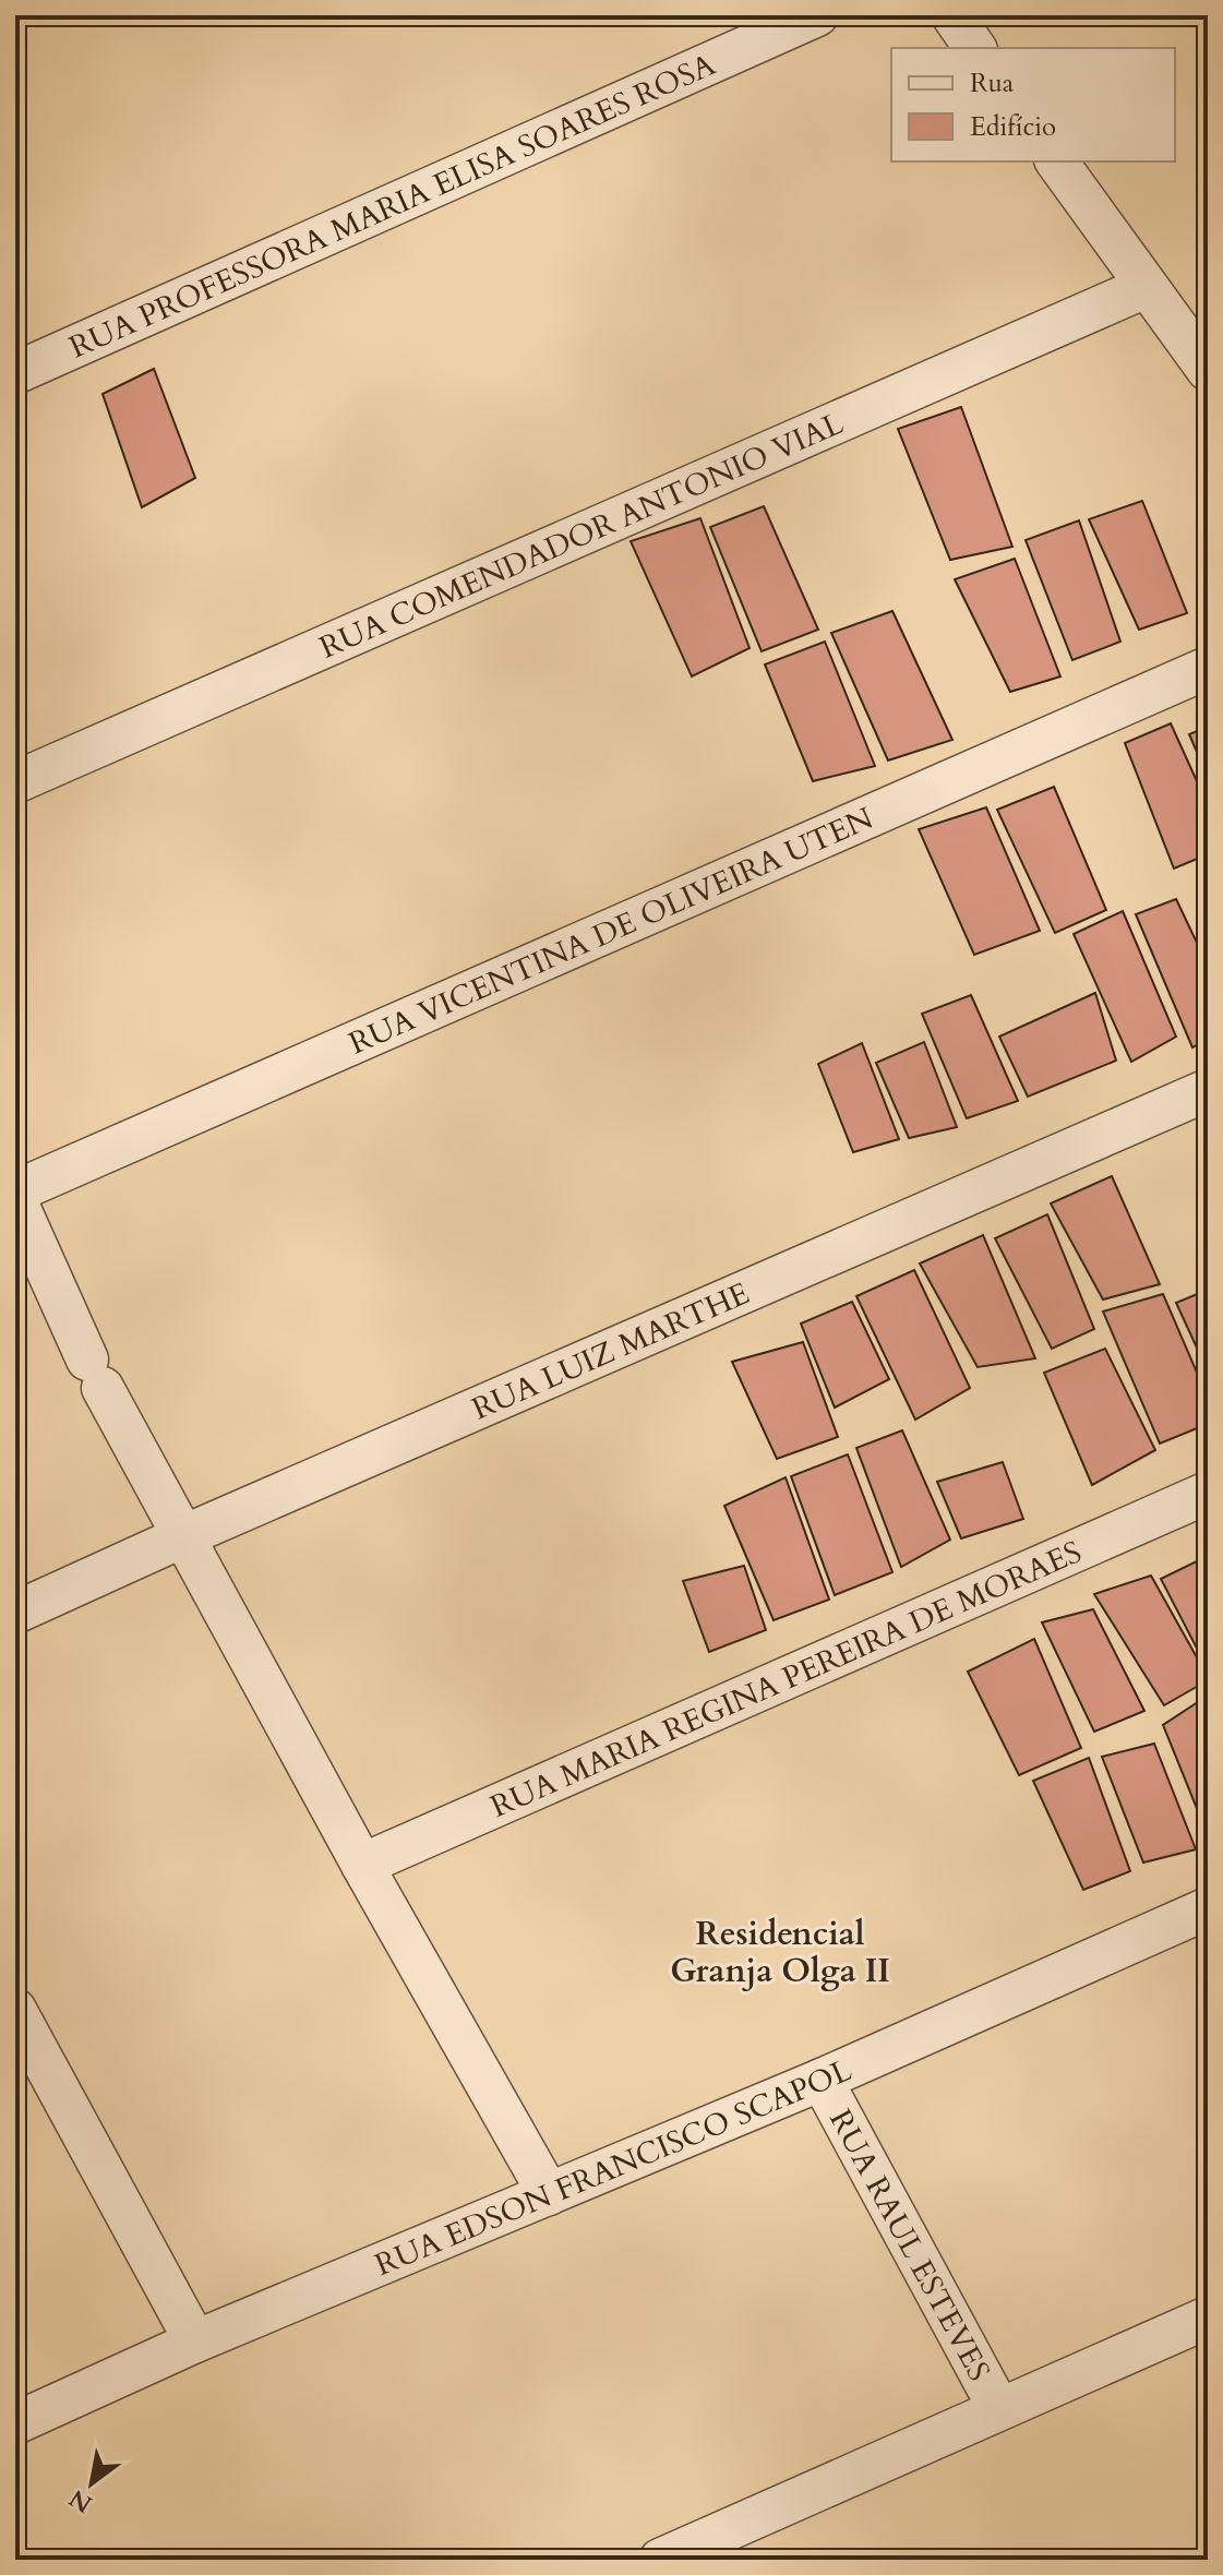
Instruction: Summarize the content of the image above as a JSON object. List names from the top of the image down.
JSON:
{
  "streets": {
    "street": [
      "RUA PROFESSORA MARIA ELISA SOARES ROSA",
      "RUA COMENDADOR ANTONIO VIAL",
      "RUA VICENTINA DE OLIVEIRA UTEN",
      "RUA LUIZ MARTHE",
      "RUA MARIA REGINA PEREIRA DE MORAES",
      "RUA EDSON FRANCISCO SCAPOL",
      "RUA RAUL ESTEVES"
    ]
  },
  "crossings": [
    ["RUA EDSON FRANCISCO SCAPOL", "RUA RAUL ESTEVES"]
  ],
  "districts": ["Residencial Granja Olga II"],
  "legend": ["Rua", "Edifício"],
  "north": "bottom left"
}
